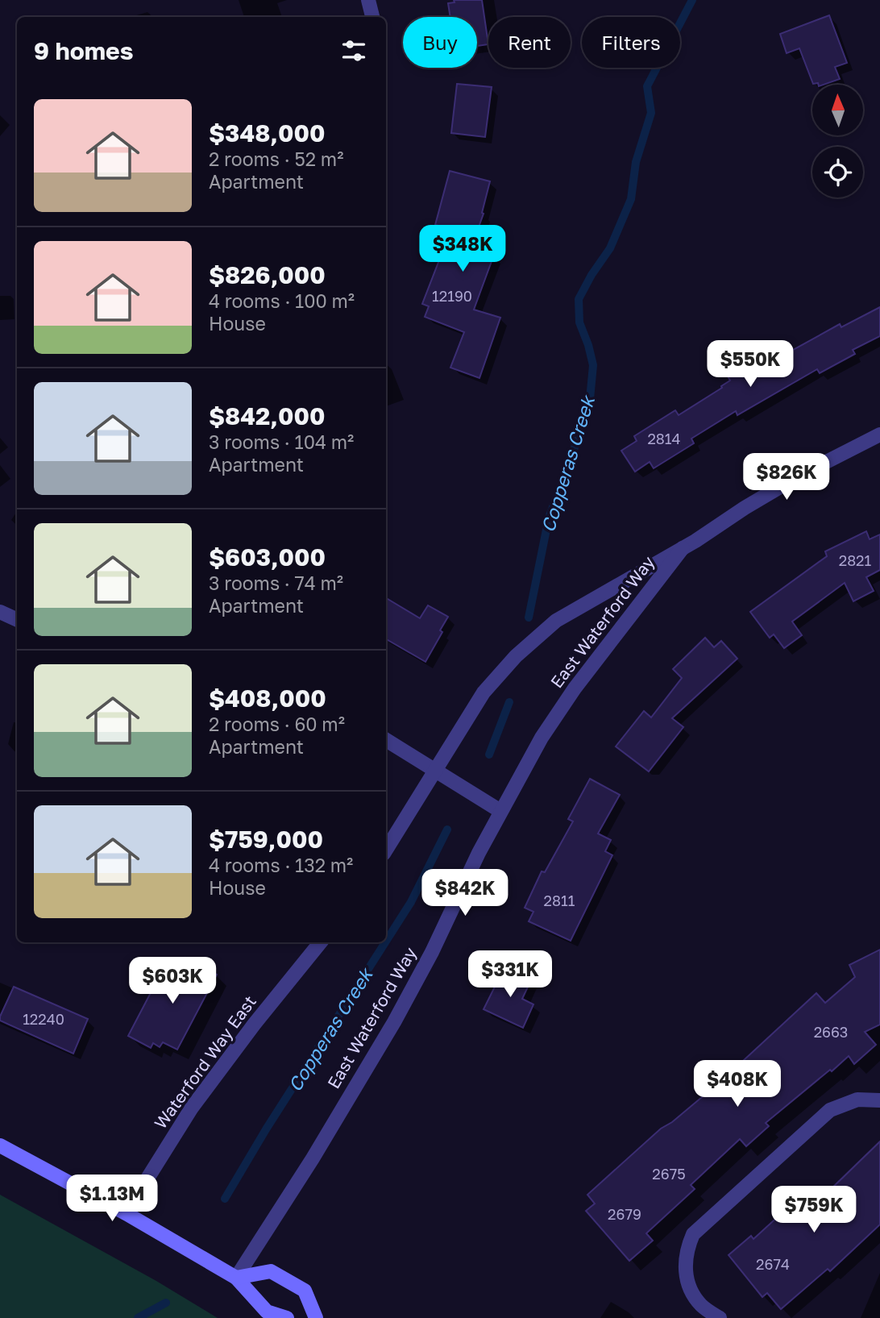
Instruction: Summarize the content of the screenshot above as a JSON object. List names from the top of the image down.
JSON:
{
  "streets": {
    "street": ["East Waterford Way", "Waterford Way East"]
  },
  "water": ["Copperas Creek"],
  "house_numbers": [
    "12190",
    "2814",
    "2821",
    "2811",
    "12240",
    "2663",
    "2675",
    "2679",
    "2674"
  ],
  "north": "top",
  "page": {
    "chip": ["Buy", "Rent", "Filters"],
    "heading": "9 homes",
    "list": [
      {
        "name": "$348,000",
        "note": "2 rooms · 52 m² · Apartment"
      },
      {
        "name": "$826,000",
        "note": "4 rooms · 100 m² · House"
      },
      {
        "name": "$842,000",
        "note": "3 rooms · 104 m² · Apartment"
      },
      {
        "name": "$603,000",
        "note": "3 rooms · 74 m² · Apartment"
      },
      {
        "name": "$408,000",
        "note": "2 rooms · 60 m² · Apartment"
      },
      {
        "name": "$759,000",
        "note": "4 rooms · 132 m² · House"
      }
    ],
    "price": [
      "$348K",
      "$550K",
      "$826K",
      "$842K",
      "$331K",
      "$603K",
      "$408K",
      "$1.13M",
      "$759K"
    ]
  }
}
